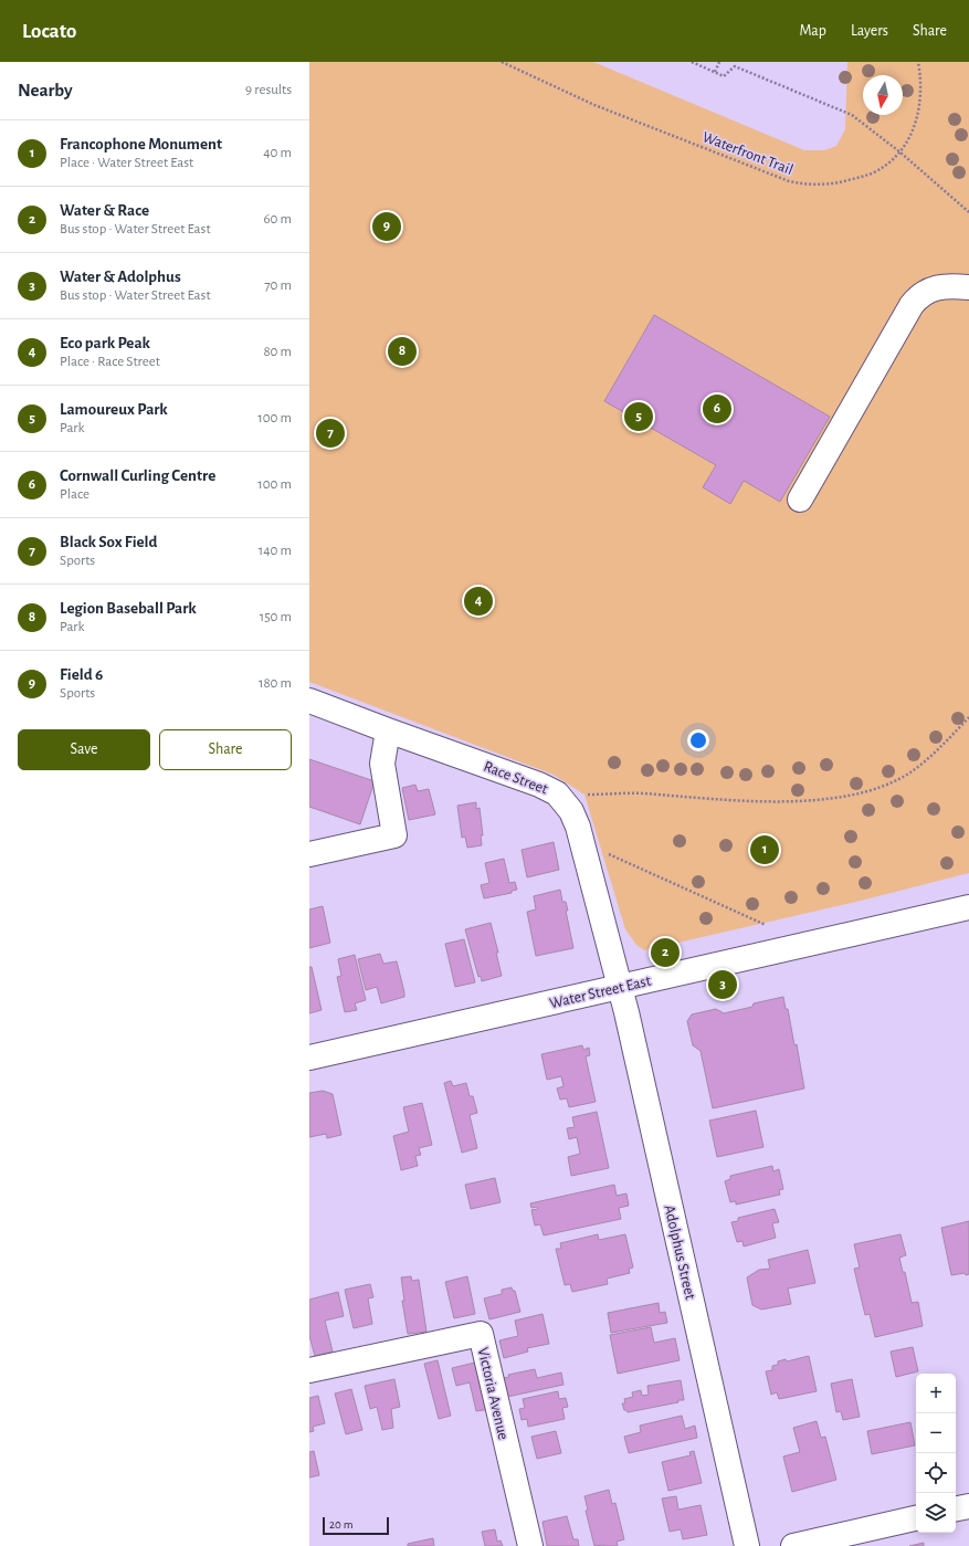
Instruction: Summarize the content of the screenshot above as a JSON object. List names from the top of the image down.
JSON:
{
  "streets": {
    "street": [
      "Race Street",
      "Water Street East",
      "Adolphus Street",
      "Victoria Avenue"
    ],
    "path": ["Waterfront Trail"]
  },
  "crossings": [
    ["Race Street", "Adolphus Street"],
    ["Water Street East", "Adolphus Street"]
  ],
  "scale_bar": "20 m",
  "north": "bottom",
  "page": {
    "header": "Locato",
    "nav": ["Map", "Layers", "Share"],
    "heading": ["Nearby", "9 results"],
    "list": [
      {
        "mark": "1",
        "name": "Francophone Monument",
        "note": "Place · Water Street East",
        "value": "40 m"
      },
      {
        "mark": "2",
        "name": "Water & Race",
        "note": "Bus stop · Water Street East",
        "value": "60 m"
      },
      {
        "mark": "3",
        "name": "Water & Adolphus",
        "note": "Bus stop · Water Street East",
        "value": "70 m"
      },
      {
        "mark": "4",
        "name": "Eco park Peak",
        "note": "Place · Race Street",
        "value": "80 m"
      },
      {
        "mark": "5",
        "name": "Lamoureux Park",
        "note": "Park",
        "value": "100 m"
      },
      {
        "mark": "6",
        "name": "Cornwall Curling Centre",
        "note": "Place",
        "value": "100 m"
      },
      {
        "mark": "7",
        "name": "Black Sox Field",
        "note": "Sports",
        "value": "140 m"
      },
      {
        "mark": "8",
        "name": "Legion Baseball Park",
        "note": "Park",
        "value": "150 m"
      },
      {
        "mark": "9",
        "name": "Field 6",
        "note": "Sports",
        "value": "180 m"
      }
    ],
    "pins": [
      "9",
      "8",
      "6",
      "5",
      "7",
      "4",
      "1",
      "2",
      "3"
    ],
    "buttons": ["Save", "Share"],
    "map_buttons": ["+", "−"],
    "scale": "20 m"
  }
}
